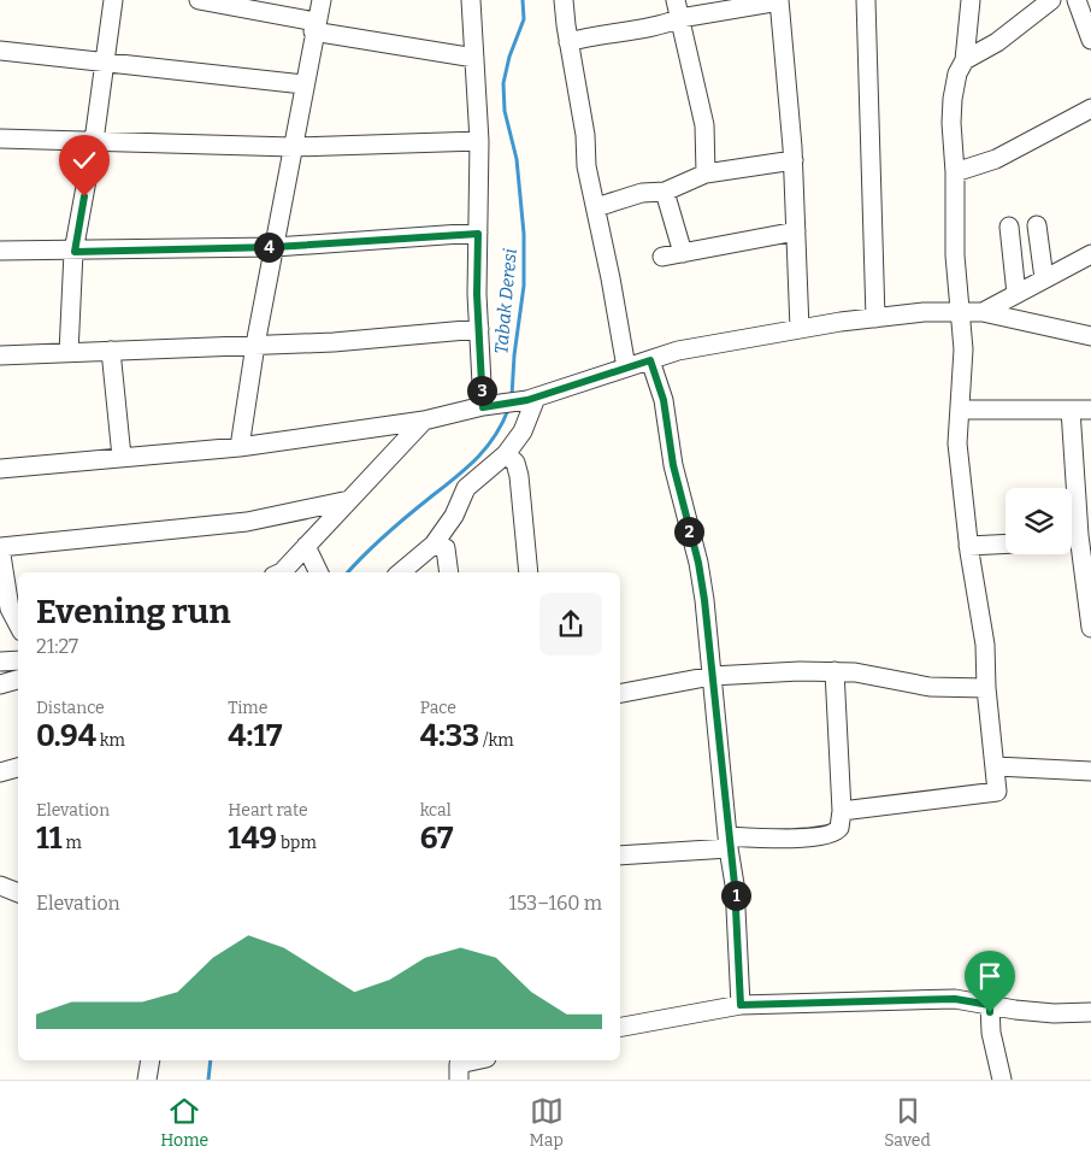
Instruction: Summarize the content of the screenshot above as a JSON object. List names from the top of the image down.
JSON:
{
  "water": ["Tabak Deresi"],
  "page": {
    "pins": [
      "4",
      "3",
      "2",
      "1"
    ],
    "heading": ["Evening run", "21:27"],
    "stats": [
      ["Distance", "0.94 km"],
      ["Time", "4:17"],
      ["Pace", "4:33 /km"],
      ["Elevation", "11 m"],
      ["Heart rate", "149 bpm"],
      ["kcal", "67"]
    ],
    "chart": ["Elevation", "153–160 m"],
    "tabs": ["Home", "Map", "Saved"]
  }
}
